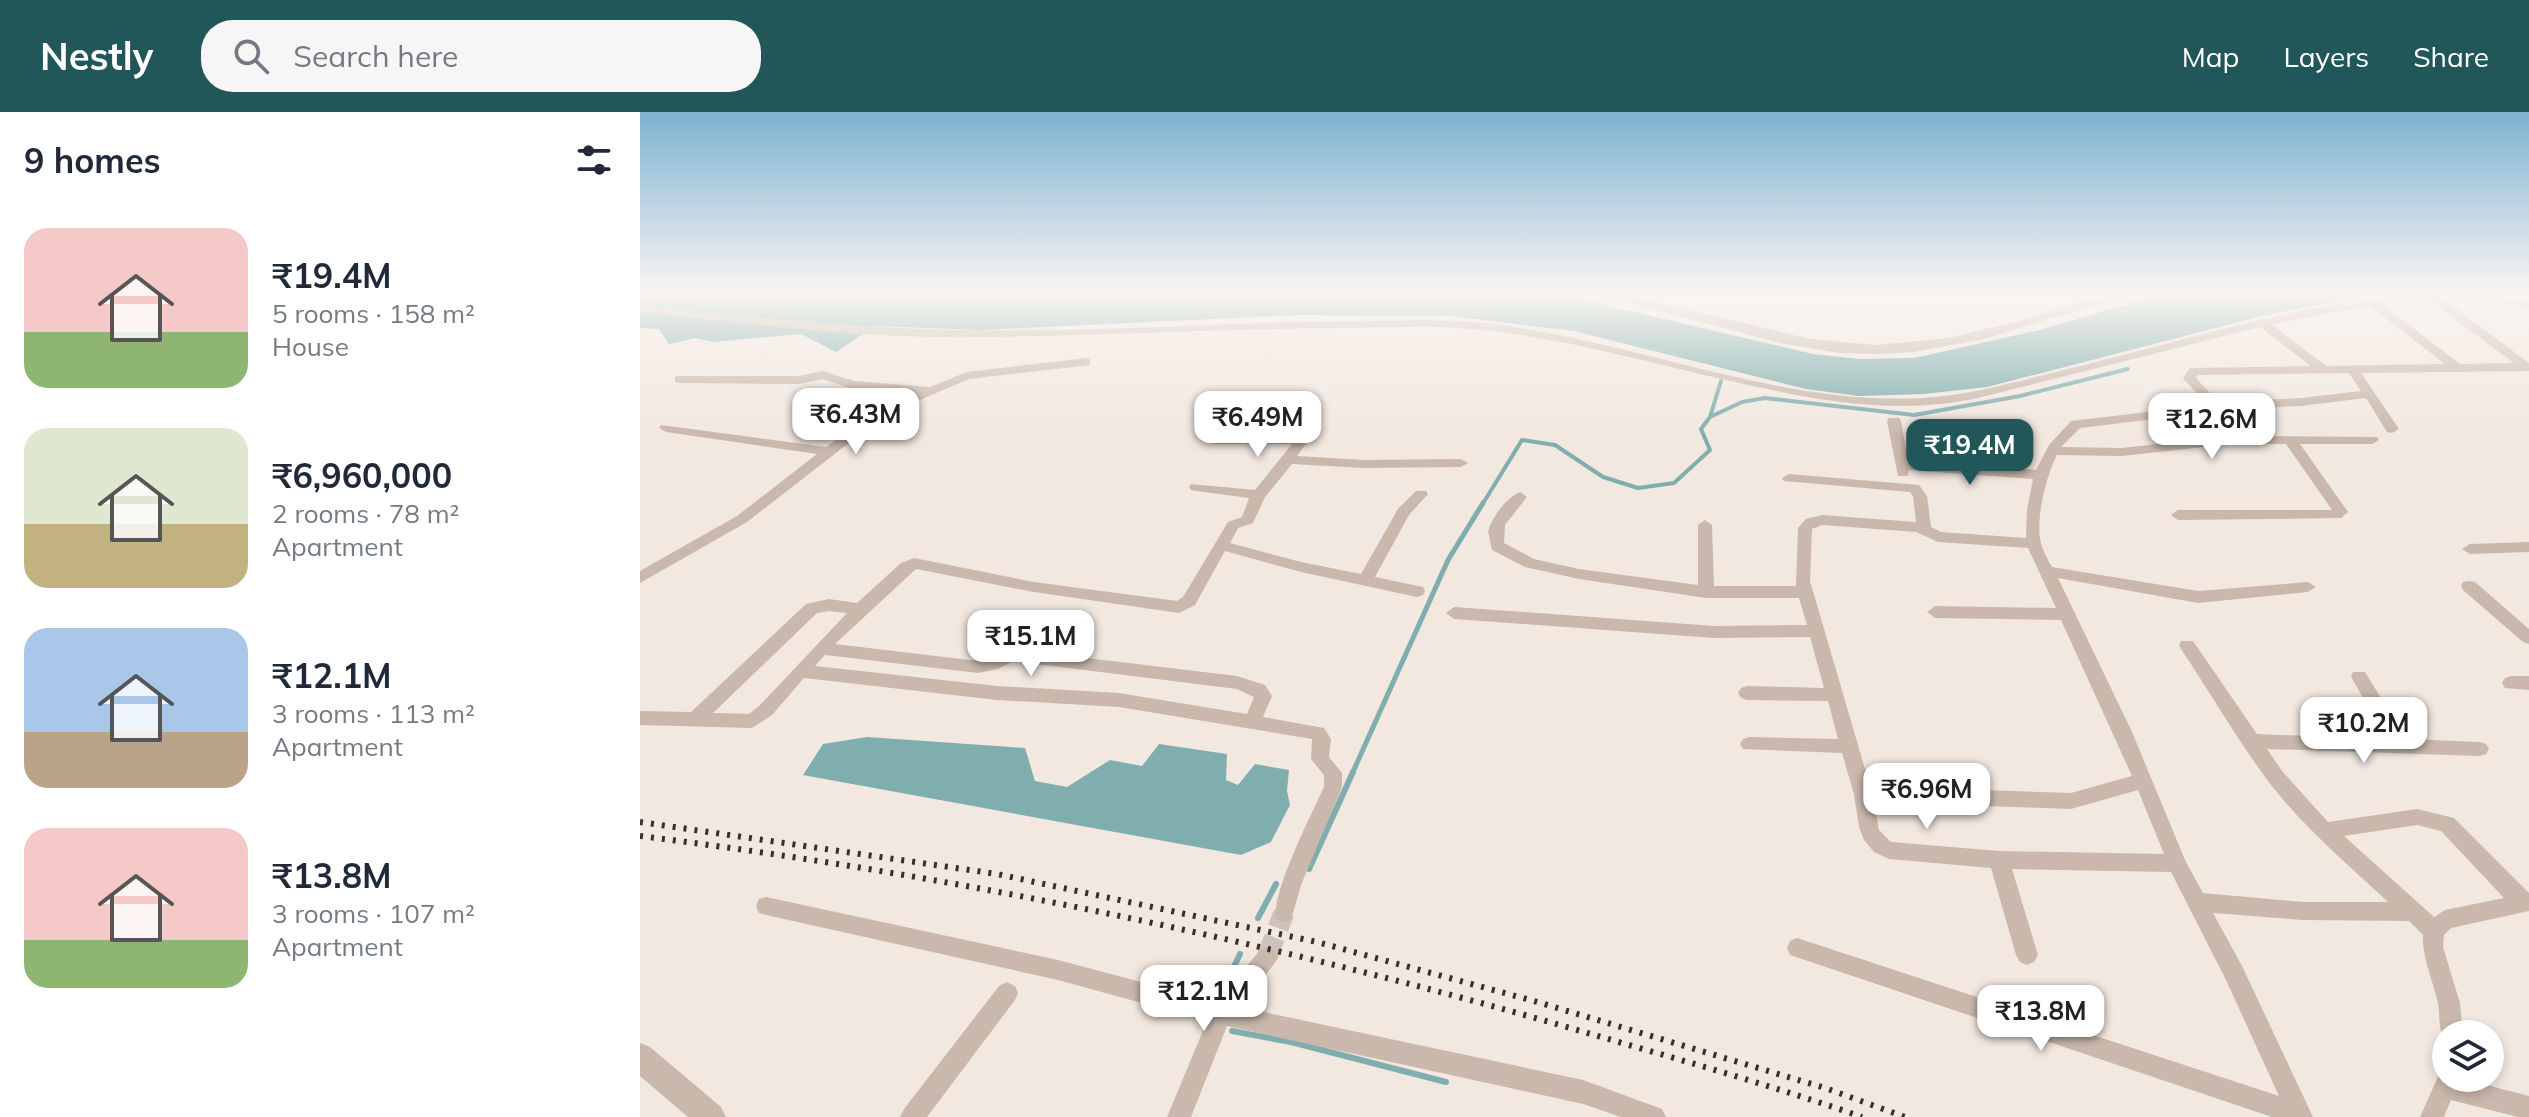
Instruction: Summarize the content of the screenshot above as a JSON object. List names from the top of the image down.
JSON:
{
  "page": {
    "header": "Nestly",
    "search": "Search here",
    "nav": ["Map", "Layers", "Share"],
    "heading": "9 homes",
    "list": [
      {
        "name": "₹19.4M",
        "note": "5 rooms · 158 m² · House"
      },
      {
        "name": "₹6,960,000",
        "note": "2 rooms · 78 m² · Apartment"
      },
      {
        "name": "₹12.1M",
        "note": "3 rooms · 113 m² · Apartment"
      },
      {
        "name": "₹13.8M",
        "note": "3 rooms · 107 m² · Apartment"
      }
    ],
    "price": [
      "₹6.43M",
      "₹6.49M",
      "₹12.6M",
      "₹19.4M",
      "₹15.1M",
      "₹10.2M",
      "₹6.96M",
      "₹12.1M",
      "₹13.8M"
    ]
  }
}
